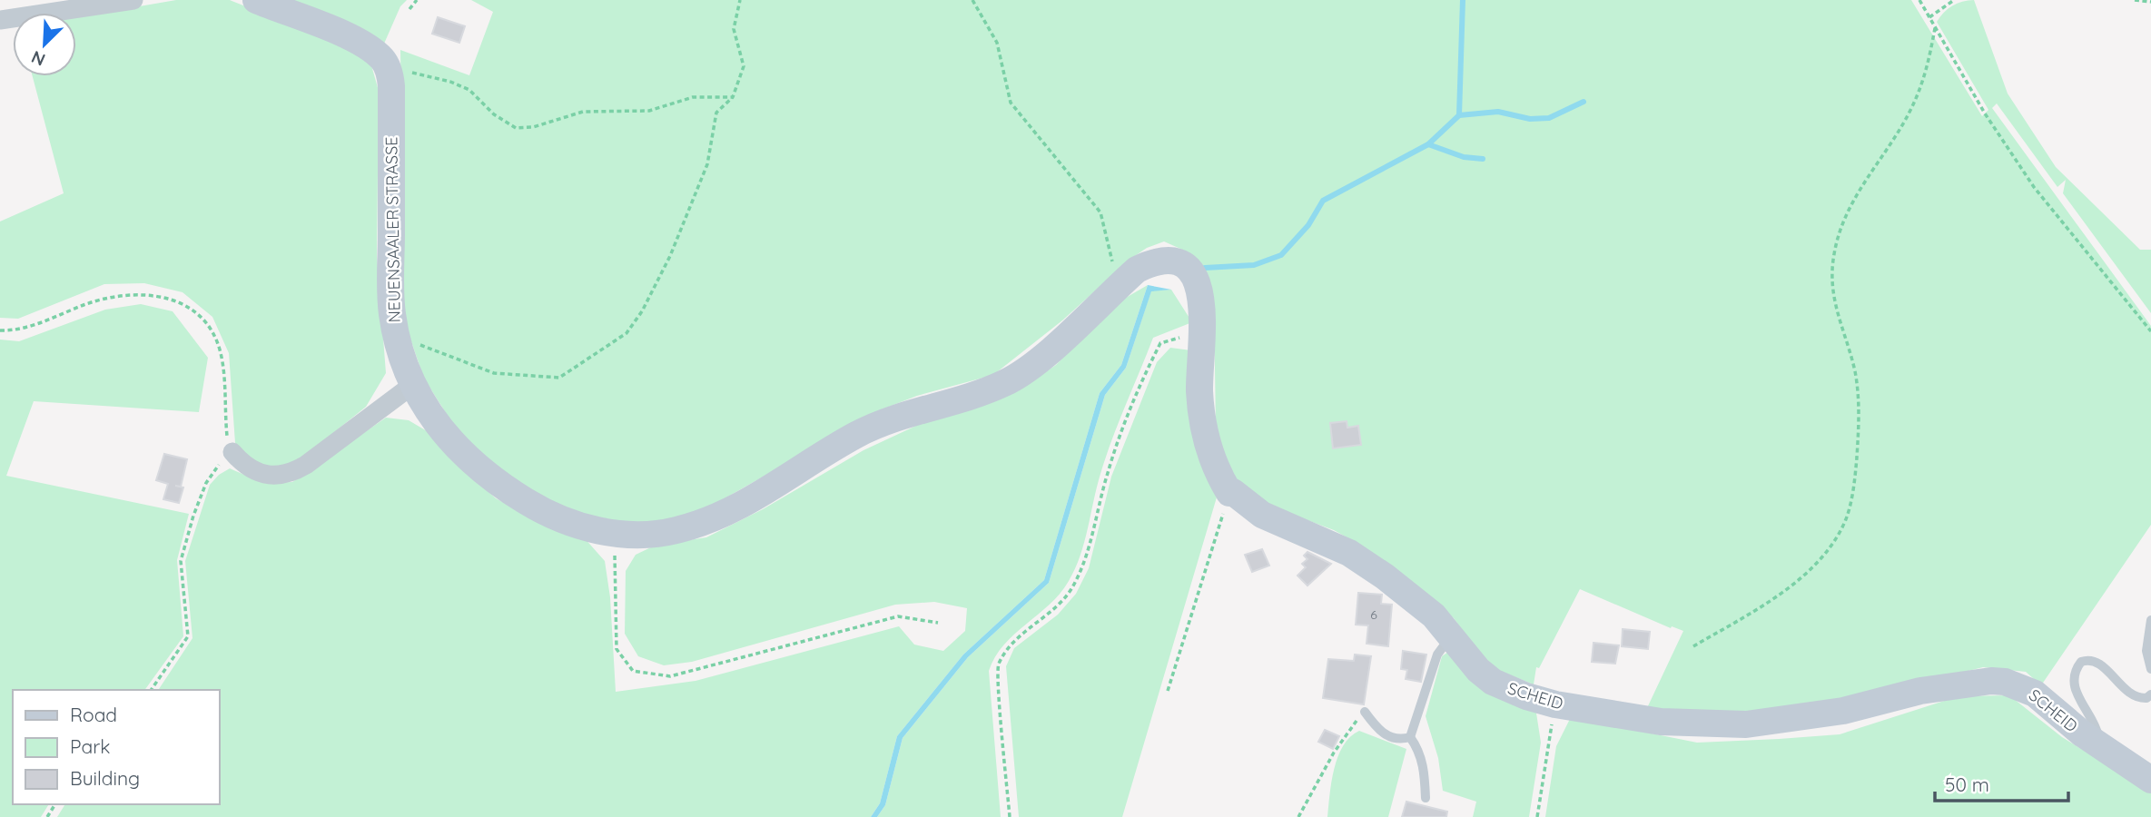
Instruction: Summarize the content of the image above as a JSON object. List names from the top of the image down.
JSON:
{
  "streets": {
    "street": ["NEUENSAALER STRASSE", "SCHEID"]
  },
  "crossings": [
    ["NEUENSAALER STRASSE", "SCHEID"]
  ],
  "house_numbers": ["6"],
  "legend": ["Road", "Park", "Building"],
  "scale_bar": "50 m",
  "north": "bottom left"
}
